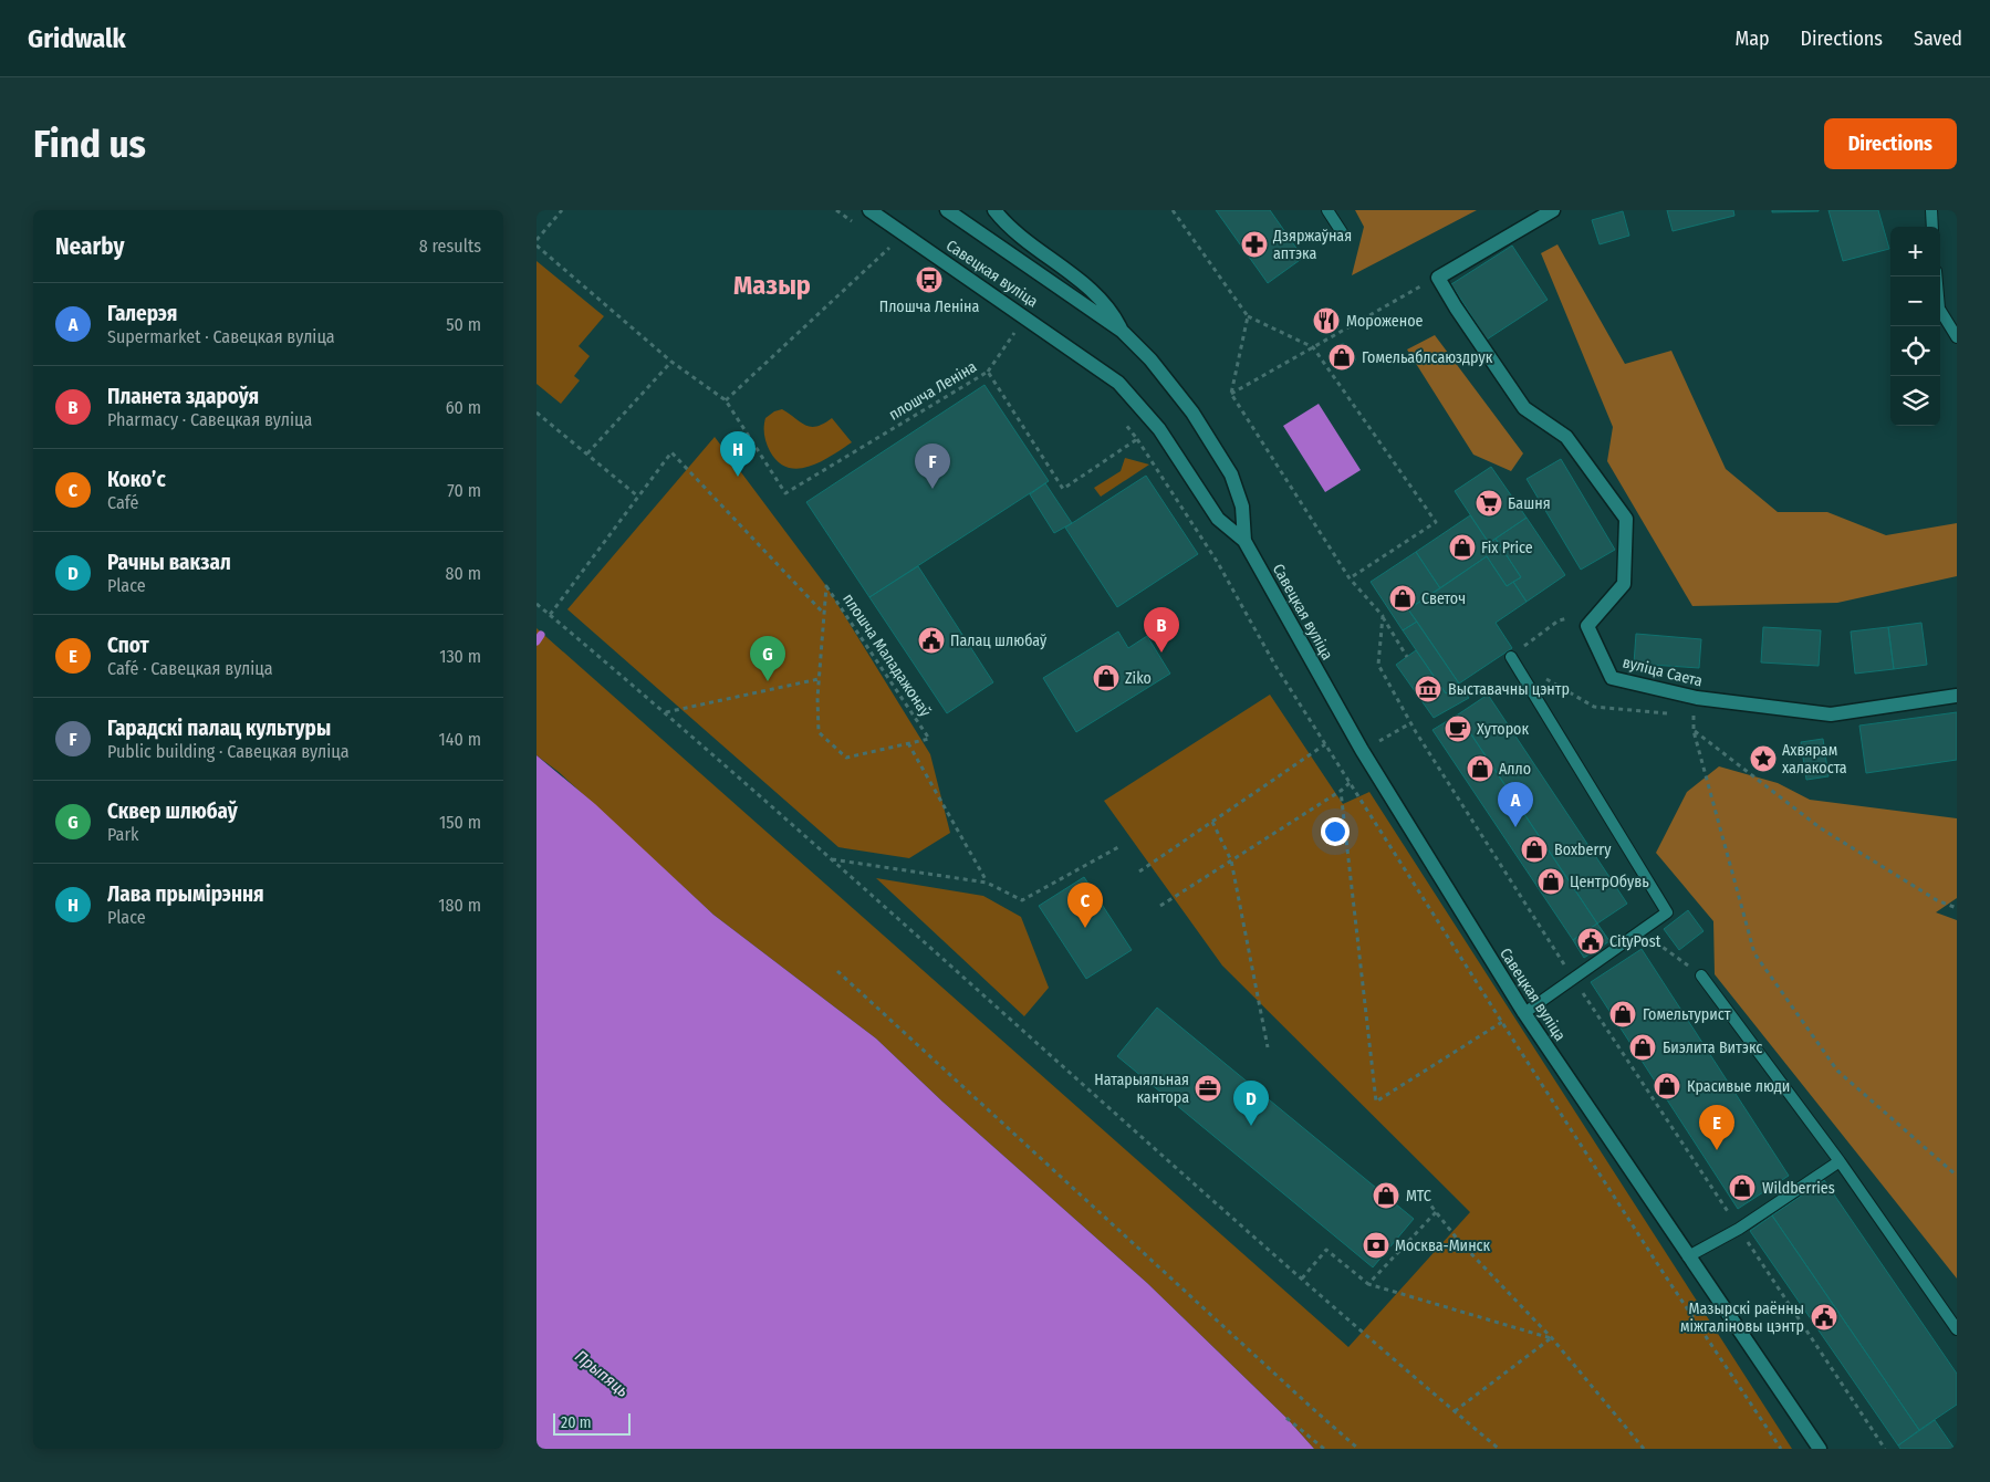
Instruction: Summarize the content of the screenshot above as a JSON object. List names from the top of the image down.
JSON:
{
  "streets": {
    "main road": ["Савецкая вуліца", "вуліца Саета"],
    "path": ["плошча Леніна", "плошча Маладажонаў"]
  },
  "districts": ["Мазыр"],
  "water": ["Прыпяць"],
  "places": {
    "pharmacy": ["Дзяржаўная аптэка"],
    "bus stop": ["Плошча Леніна"],
    "restaurant": ["Мороженое"],
    "shop": [
      "Гомельаблсаюздрук",
      "Fix Price",
      "Светоч",
      "Ziko",
      "Алло",
      "Boxberry",
      "ЦентрОбувь",
      "Гомельтурист",
      "Биэлита Витэкс",
      "Красивые люди",
      "Wildberries",
      "МТС"
    ],
    "supermarket": ["Башня"],
    "public building": ["Палац шлюбаў", "CityPost", "Мазырскі раённы міжгаліновы цэнтр"],
    "museum": ["Выставачны цэнтр"],
    "cafe": ["Хуторок"],
    "place": ["Ахвярам халакоста"],
    "office": ["Натарыяльная кантора"],
    "bank": ["Москва-Минск"]
  },
  "scale_bar": "20 m",
  "page": {
    "header": "Gridwalk",
    "nav": ["Map", "Directions", "Saved"],
    "buttons": "Directions",
    "title": "Find us",
    "heading": ["Nearby", "8 results"],
    "map_buttons": ["+", "−"],
    "list": [
      {
        "mark": "A",
        "name": "Галерэя",
        "note": "Supermarket · Савецкая вуліца",
        "value": "50 m"
      },
      {
        "mark": "B",
        "name": "Планета здароўя",
        "note": "Pharmacy · Савецкая вуліца",
        "value": "60 m"
      },
      {
        "mark": "C",
        "name": "Кокоʼс",
        "note": "Café",
        "value": "70 m"
      },
      {
        "mark": "D",
        "name": "Рачны вакзал",
        "note": "Place",
        "value": "80 m"
      },
      {
        "mark": "E",
        "name": "Спот",
        "note": "Café · Савецкая вуліца",
        "value": "130 m"
      },
      {
        "mark": "F",
        "name": "Гарадскі палац культуры",
        "note": "Public building · Савецкая вуліца",
        "value": "140 m"
      },
      {
        "mark": "G",
        "name": "Сквер шлюбаў",
        "note": "Park",
        "value": "150 m"
      },
      {
        "mark": "H",
        "name": "Лава прымірэння",
        "note": "Place",
        "value": "180 m"
      }
    ],
    "pins": [
      "H",
      "F",
      "B",
      "G",
      "A",
      "C",
      "D",
      "E"
    ],
    "scale": "20 m"
  }
}
